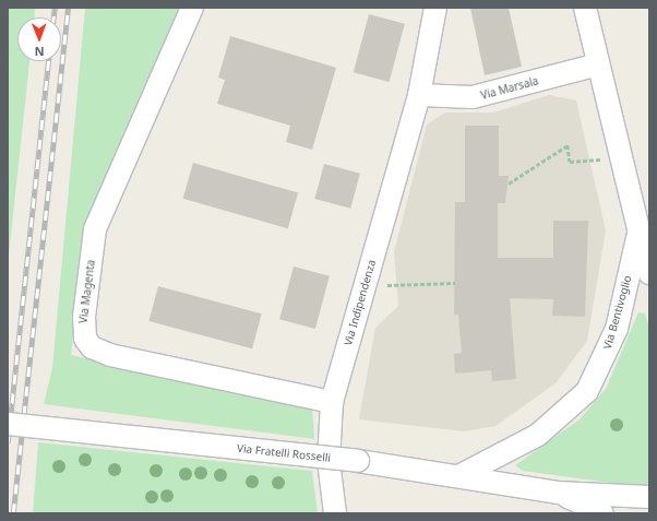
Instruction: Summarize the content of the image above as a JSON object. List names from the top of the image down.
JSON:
{
  "streets": {
    "street": [
      "Via Marsala",
      "Via Magenta",
      "Via Indipendenza",
      "Via Bentivoglio",
      "Via Fratelli Rosselli"
    ]
  },
  "crossings": [
    ["Via Marsala", "Via Indipendenza"],
    ["Via Marsala", "Via Bentivoglio"],
    ["Via Magenta", "Via Indipendenza"],
    ["Via Bentivoglio", "Via Fratelli Rosselli"]
  ],
  "north": "bottom"
}
